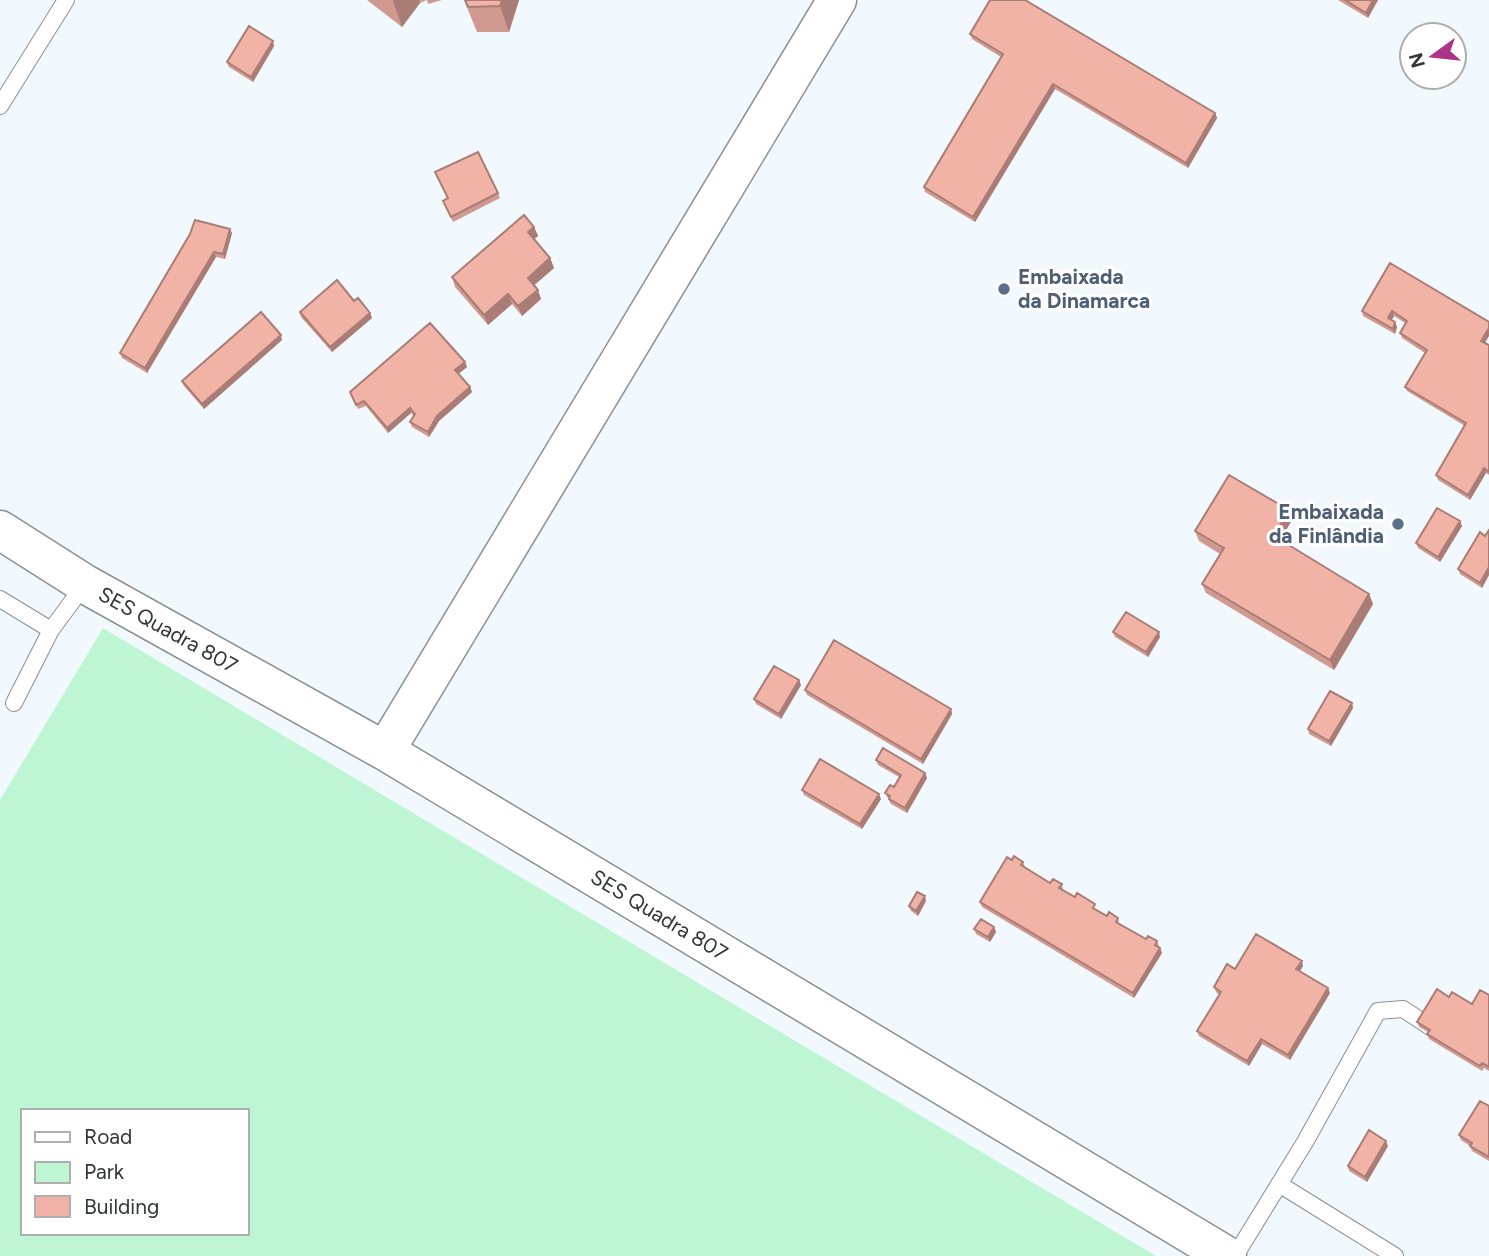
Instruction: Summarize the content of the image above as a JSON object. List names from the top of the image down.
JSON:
{
  "streets": {
    "street": ["SES Quadra 807"]
  },
  "places": ["Embaixada da Dinamarca", "Embaixada da Finlândia"],
  "legend": ["Road", "Park", "Building"],
  "north": "left"
}
